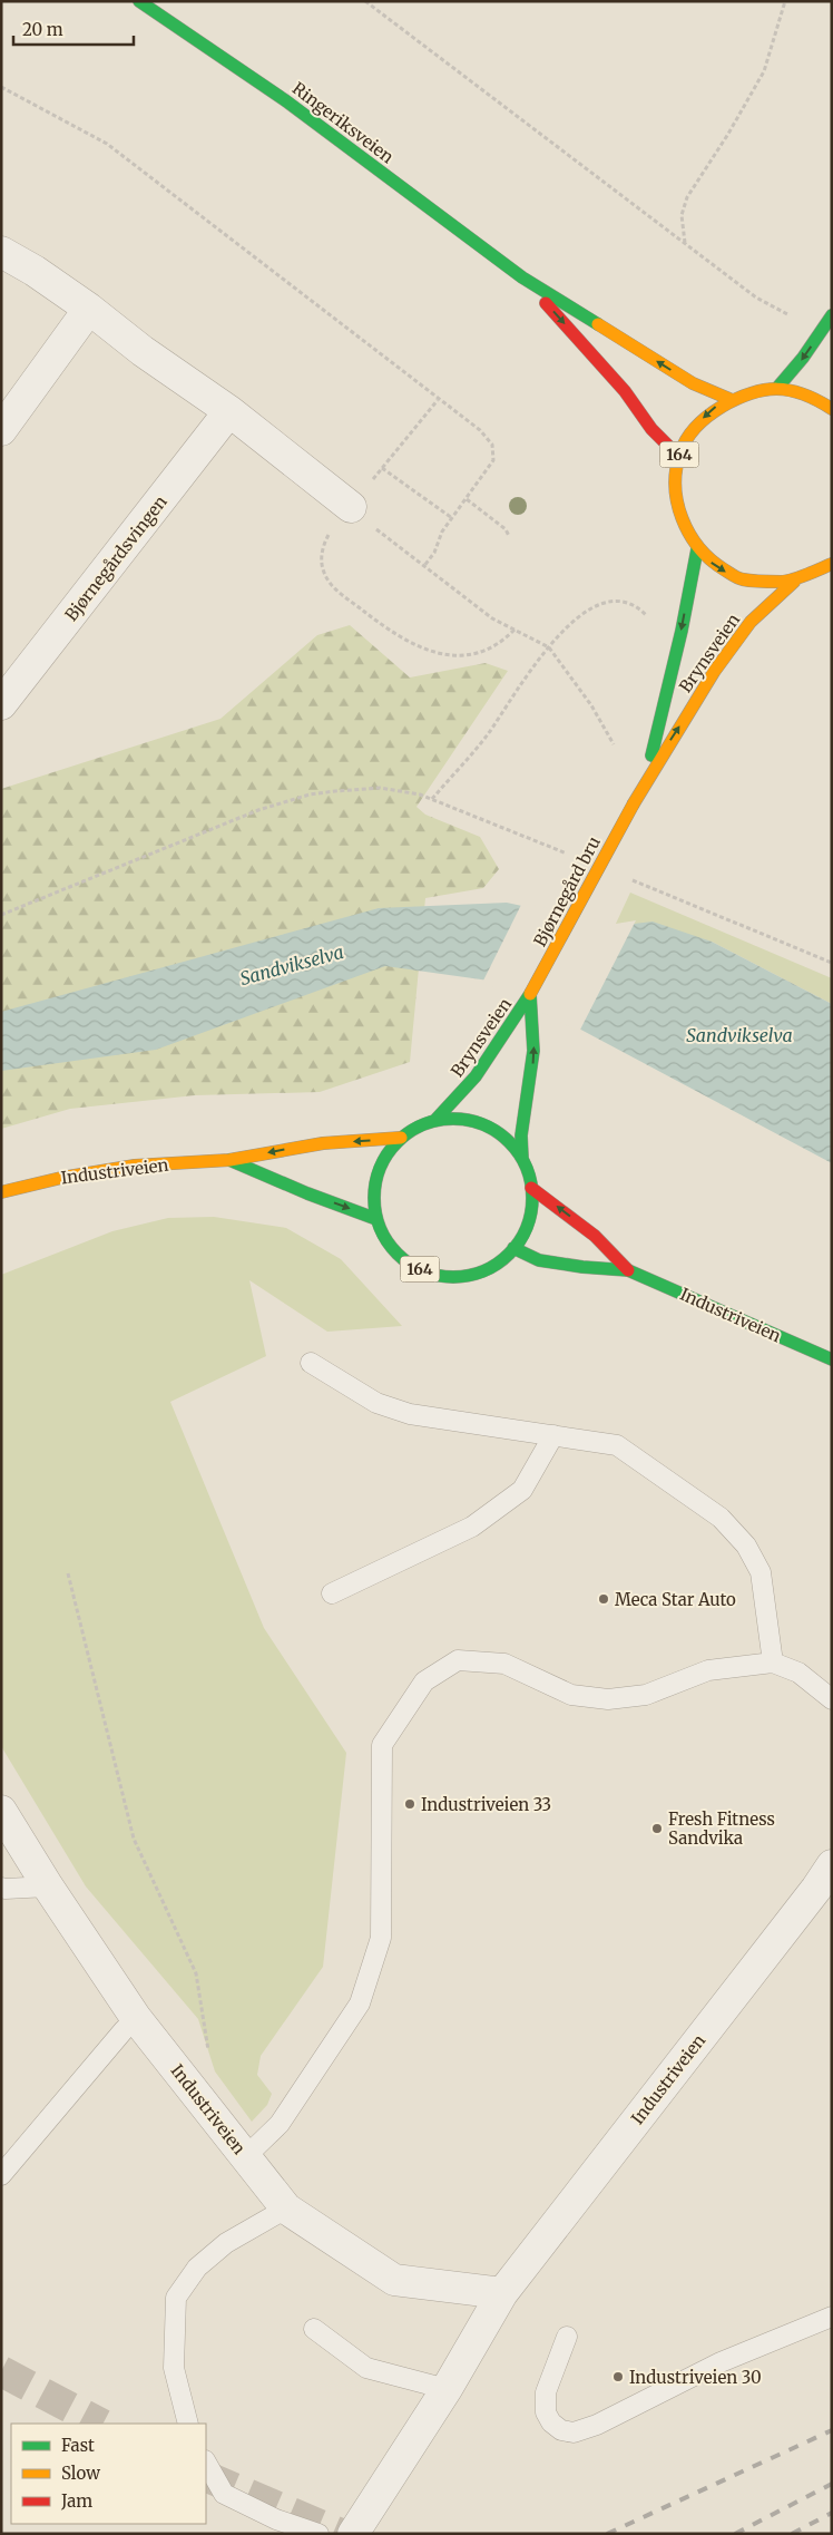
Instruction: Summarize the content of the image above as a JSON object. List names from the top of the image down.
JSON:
{
  "streets": {
    "main road": [
      "Ringeriksveien",
      "164",
      "Brynsveien",
      "Bjørnegård bru",
      "Industriveien"
    ],
    "street": ["Bjørnegårdsvingen"]
  },
  "crossings": [
    ["Ringeriksveien", "164"],
    ["164", "Brynsveien"],
    ["164", "Industriveien"],
    ["Brynsveien", "Bjørnegård bru"],
    ["Brynsveien", "Industriveien"]
  ],
  "water": ["Sandvikselva"],
  "places": [
    "Meca Star Auto",
    "Industriveien 33",
    "Fresh Fitness Sandvika",
    "Industriveien 30"
  ],
  "legend": ["Fast", "Slow", "Jam"],
  "scale_bar": "20 m"
}
